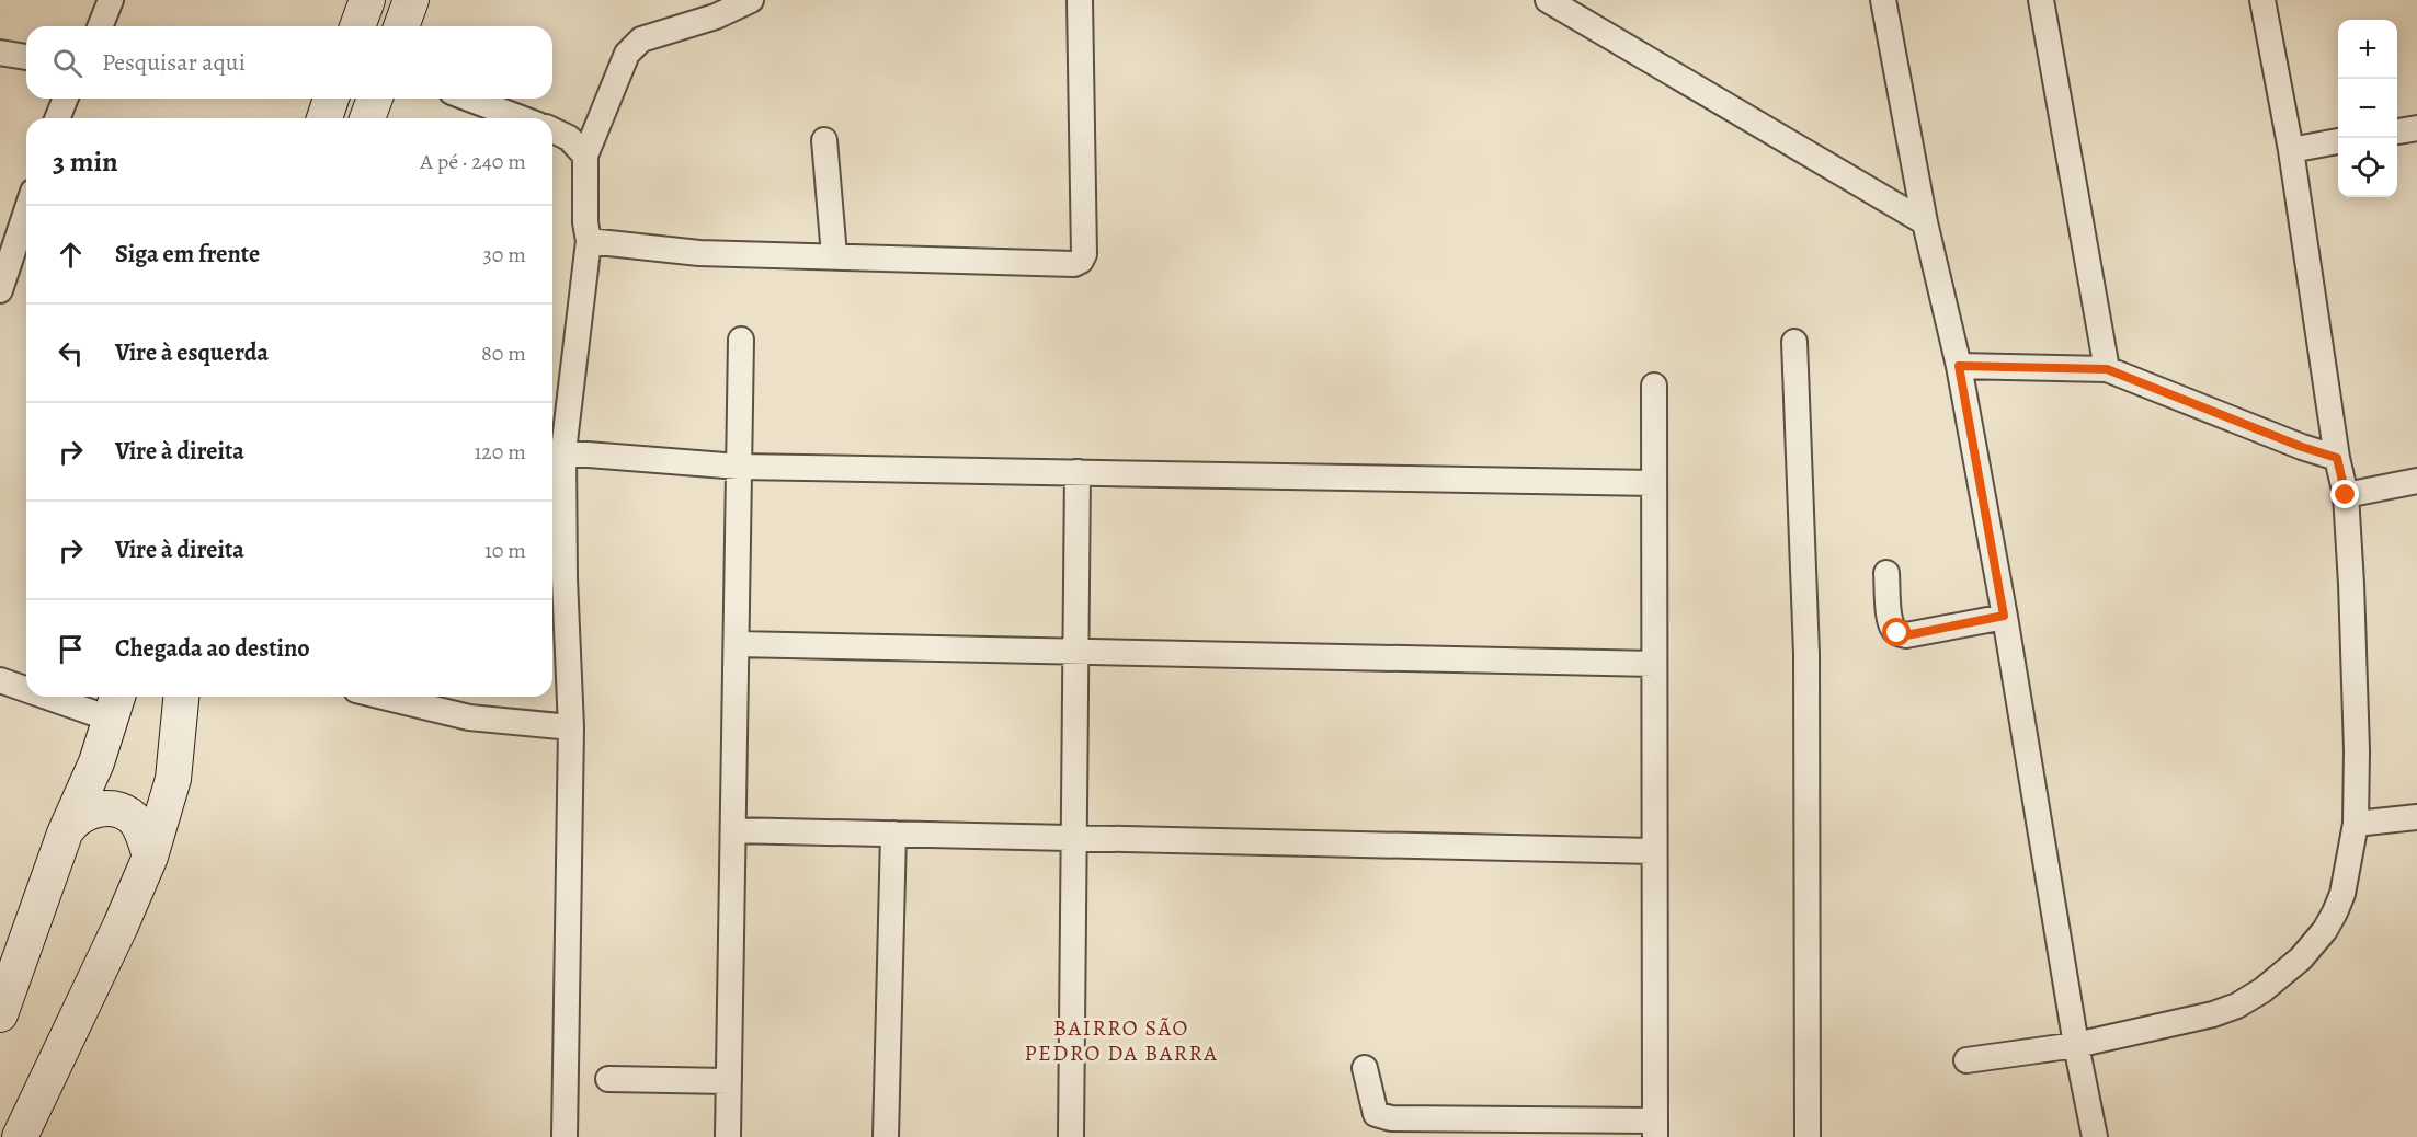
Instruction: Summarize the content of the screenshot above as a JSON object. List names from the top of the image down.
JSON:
{
  "districts": ["BAIRRO SÃO PEDRO DA BARRA"],
  "page": {
    "map_buttons": ["+", "−"],
    "search": "Pesquisar aqui",
    "heading": ["3 min", "A pé · 240 m"],
    "list": [
      ["Siga em frente", "30 m"],
      ["Vire à esquerda", "80 m"],
      ["Vire à direita", "120 m"],
      ["Vire à direita", "10 m"],
      "Chegada ao destino"
    ]
  }
}
